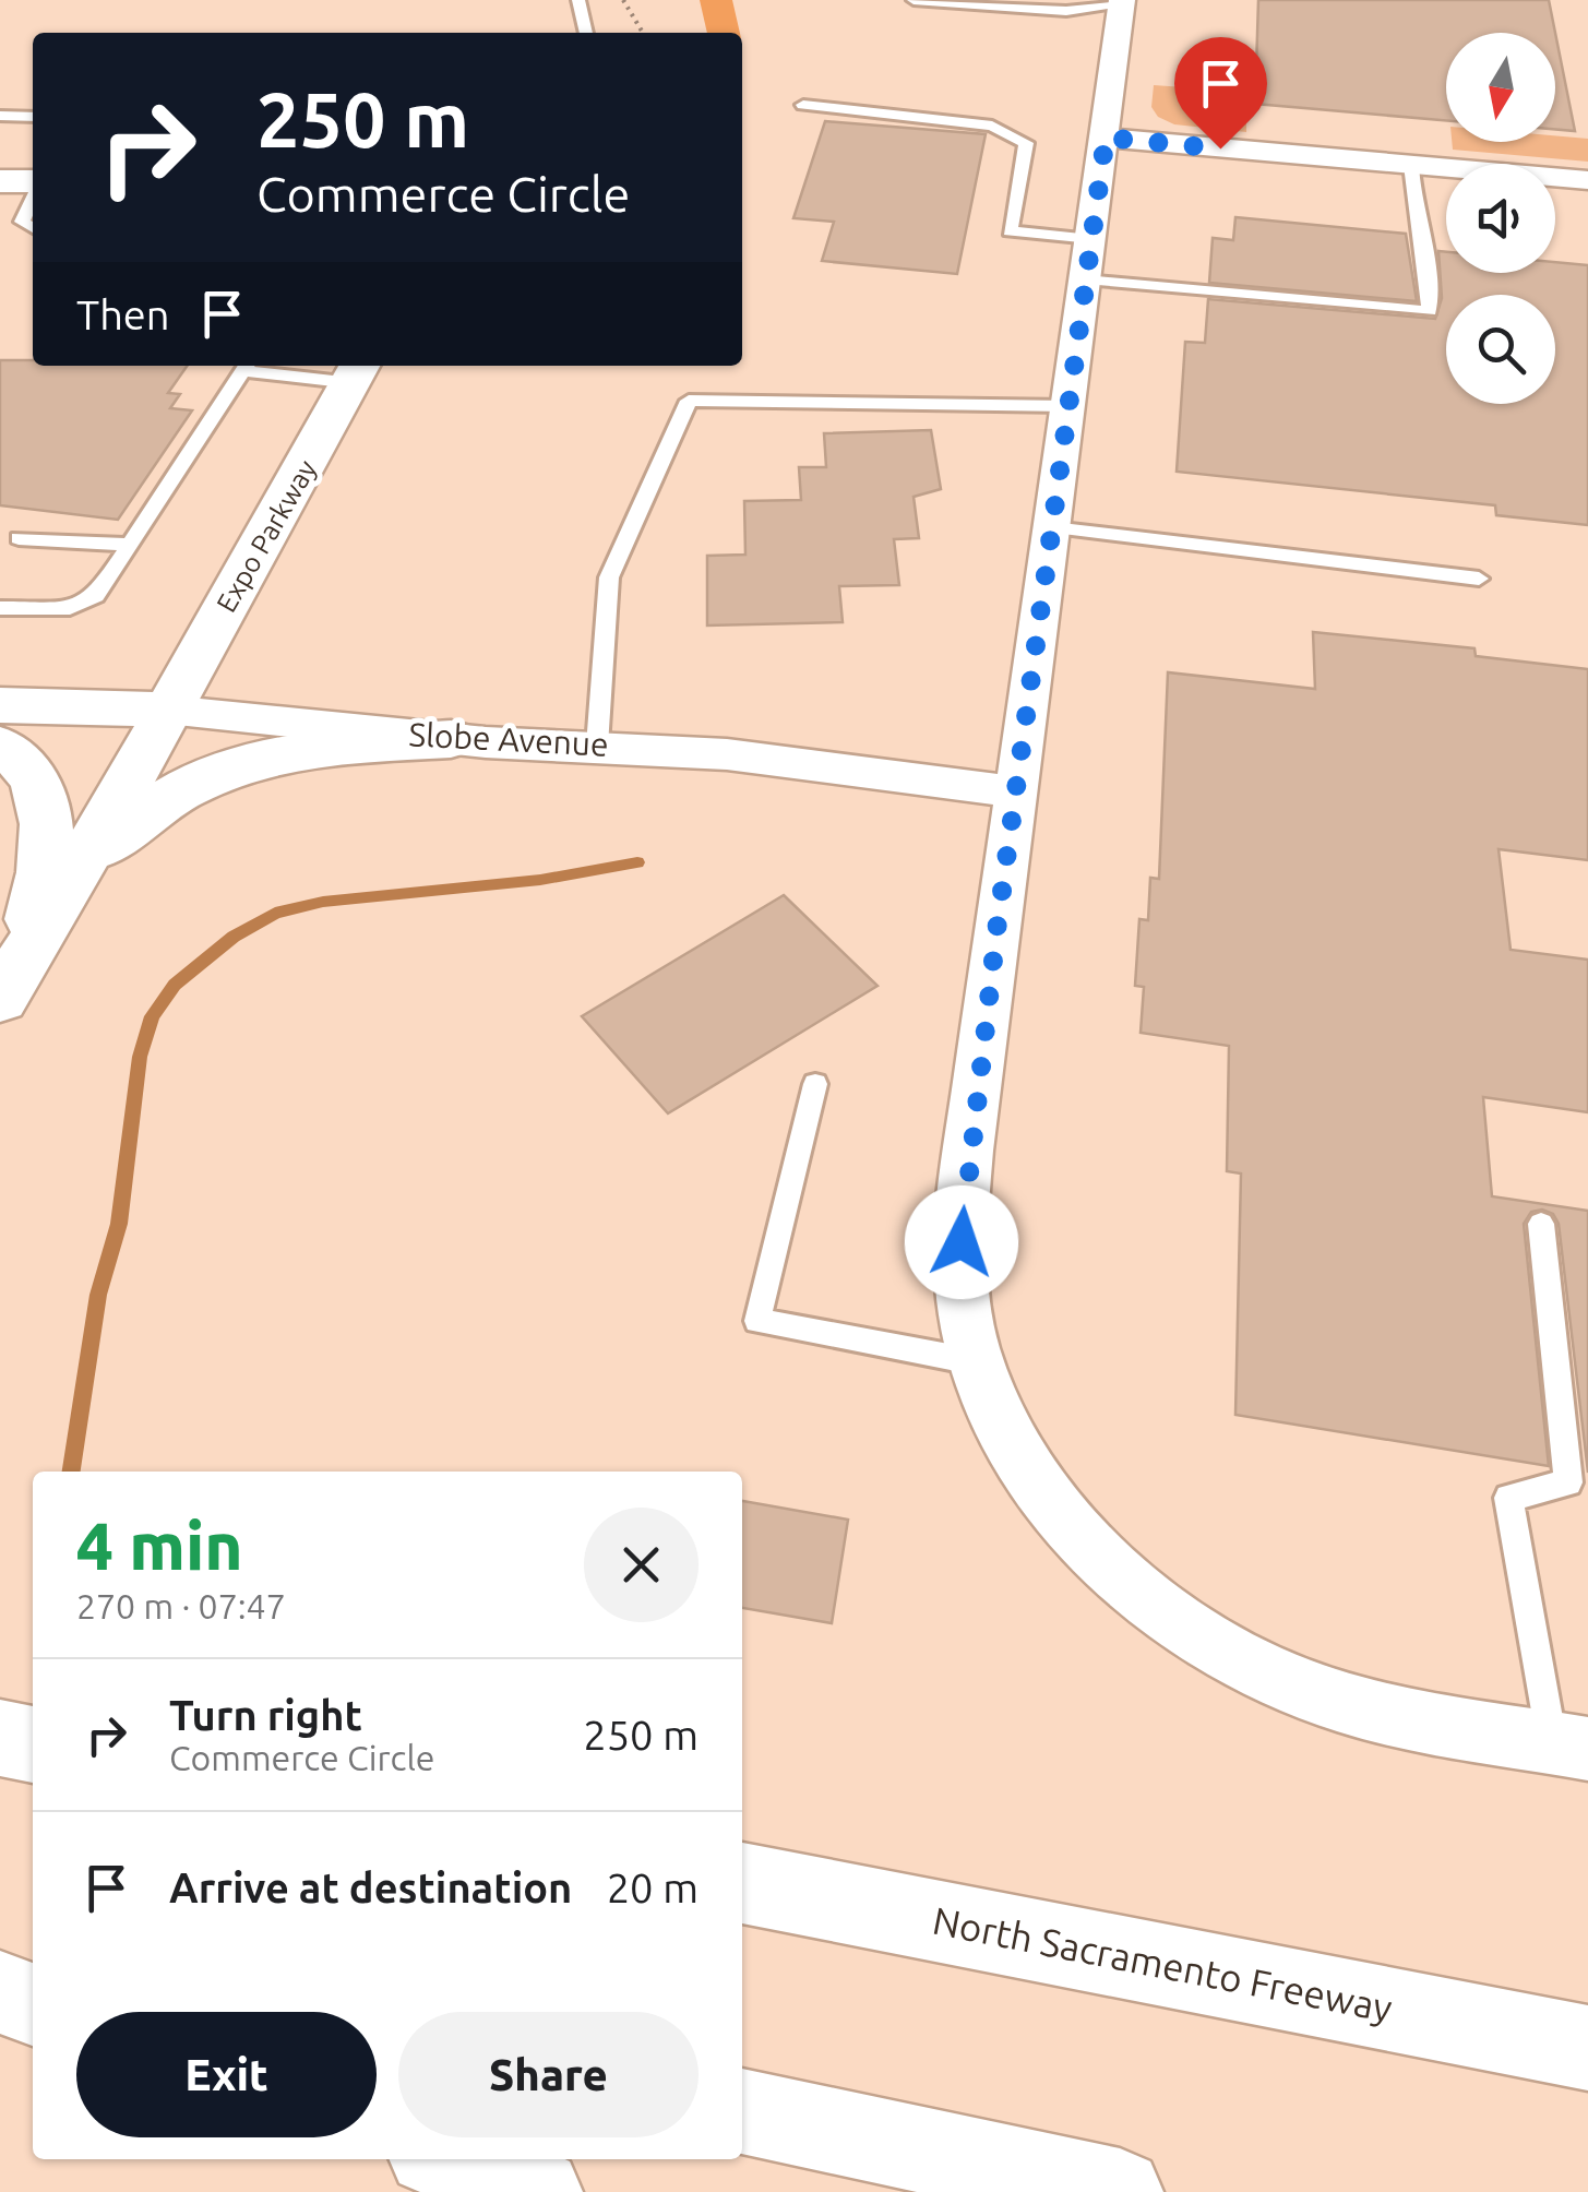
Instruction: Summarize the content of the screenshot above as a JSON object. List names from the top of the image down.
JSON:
{
  "streets": {
    "main road": ["Expo Parkway", "Slobe Avenue", "North Sacramento Freeway"]
  },
  "crossings": [
    ["Expo Parkway", "Slobe Avenue"]
  ],
  "north": "bottom",
  "page": {
    "turn": ["250 m", "Commerce Circle"],
    "then": "Then",
    "heading": ["4 min", "270 m · 07:47"],
    "list": [
      {
        "name": "Turn right",
        "note": "Commerce Circle",
        "value": "250 m"
      },
      {
        "name": "Arrive at destination",
        "value": "20 m"
      }
    ],
    "buttons": ["Exit", "Share"]
  }
}
